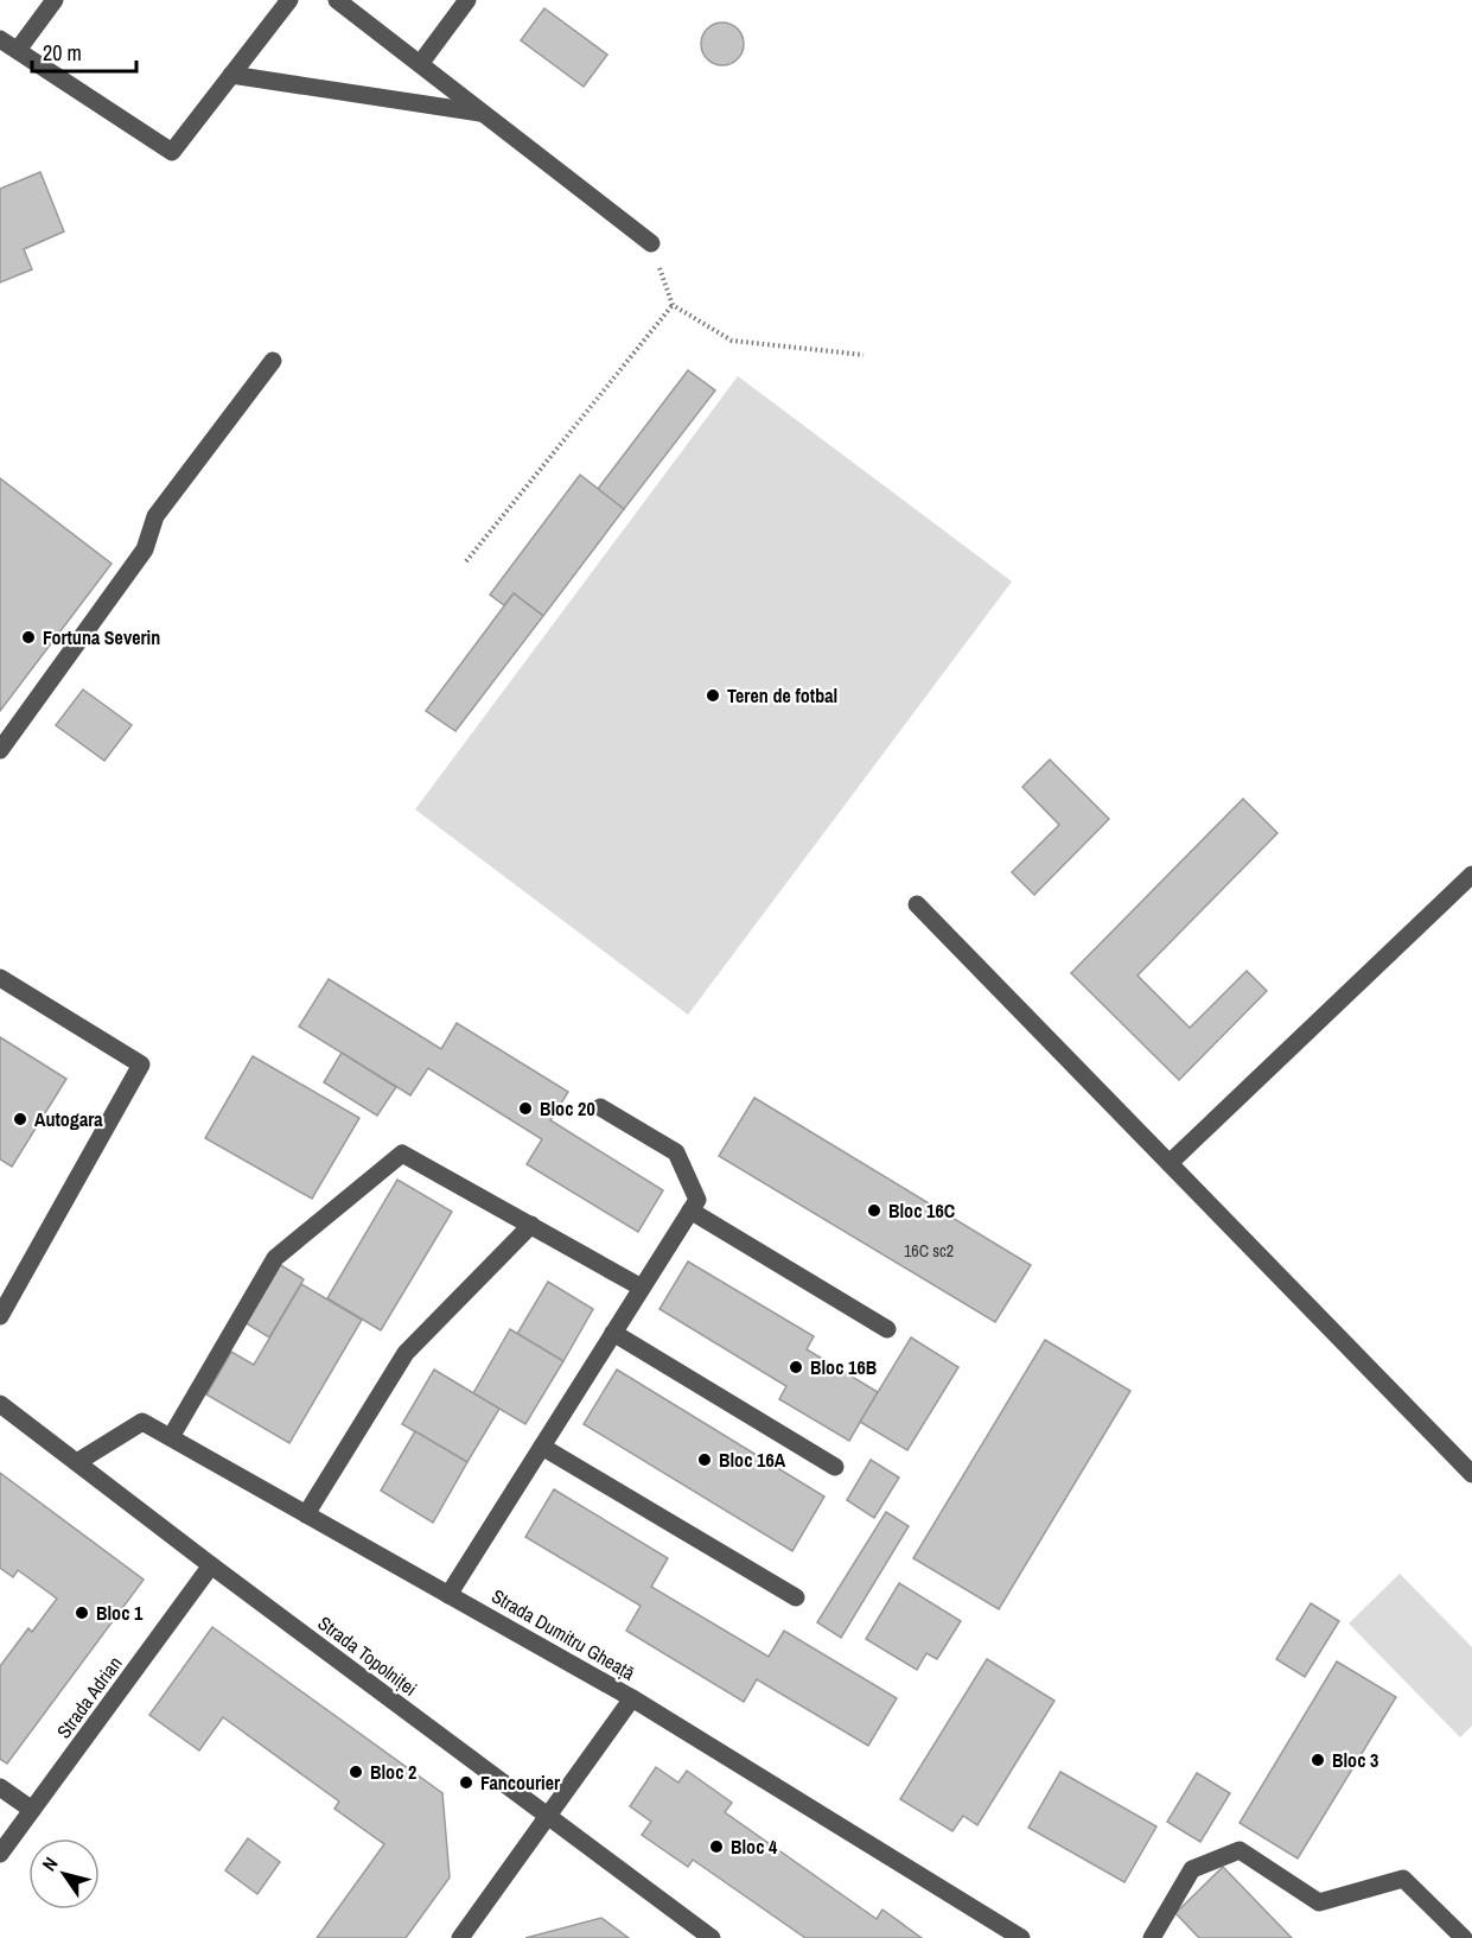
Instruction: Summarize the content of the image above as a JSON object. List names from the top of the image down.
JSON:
{
  "streets": {
    "street": ["Strada Dumitru Gheață", "Strada Topolniței", "Strada Adrian"]
  },
  "crossings": [
    ["Strada Dumitru Gheață", "Strada Topolniței"],
    ["Strada Topolniței", "Strada Adrian"]
  ],
  "places": [
    "Fortuna Severin",
    "Teren de fotbal",
    "Bloc 20",
    "Autogara",
    "Bloc 16C",
    "Bloc 16B",
    "Bloc 16A",
    "Bloc 1",
    "Bloc 3",
    "Bloc 2",
    "Fancourier",
    "Bloc 4"
  ],
  "house_numbers": ["16C sc2"],
  "scale_bar": "20 m",
  "north": "top left"
}
